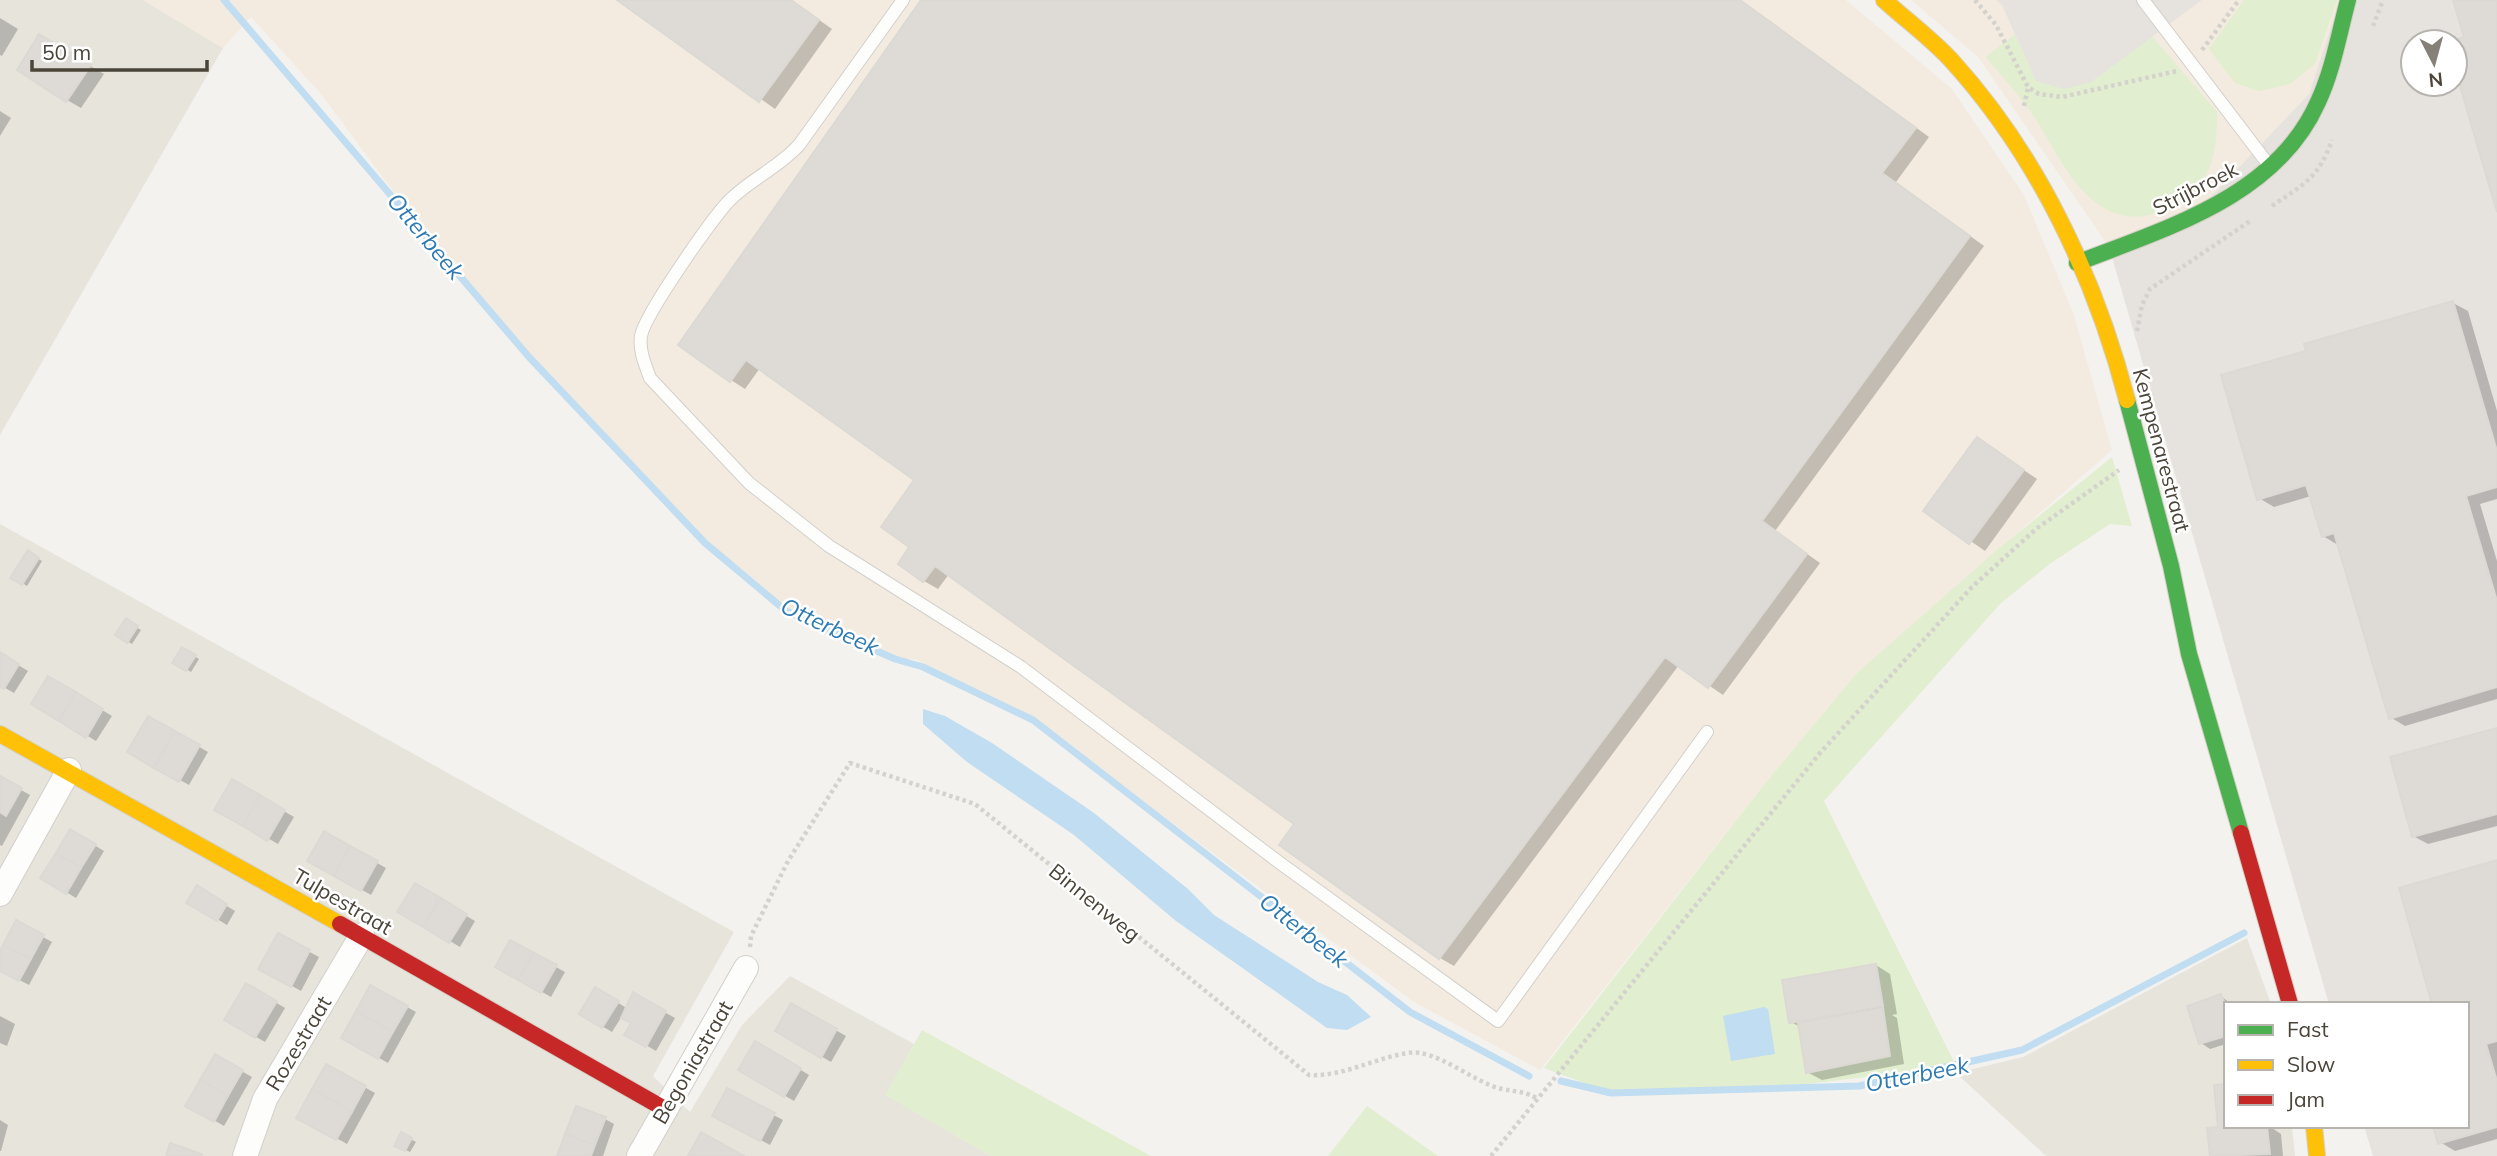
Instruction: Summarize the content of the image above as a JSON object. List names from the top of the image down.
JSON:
{
  "streets": {
    "street": [
      "Strijbroek",
      "Kempenarestraat",
      "Tulpestraat",
      "Rozestraat",
      "Begoniastraat"
    ],
    "path": ["Binnenweg"]
  },
  "crossings": [
    ["Strijbroek", "Kempenarestraat"],
    ["Tulpestraat", "Rozestraat"],
    ["Tulpestraat", "Begoniastraat"],
    ["Binnenweg", "Begoniastraat"]
  ],
  "water": ["Otterbeek"],
  "legend": ["Fast", "Slow", "Jam"],
  "scale_bar": "50 m",
  "north": "bottom"
}
